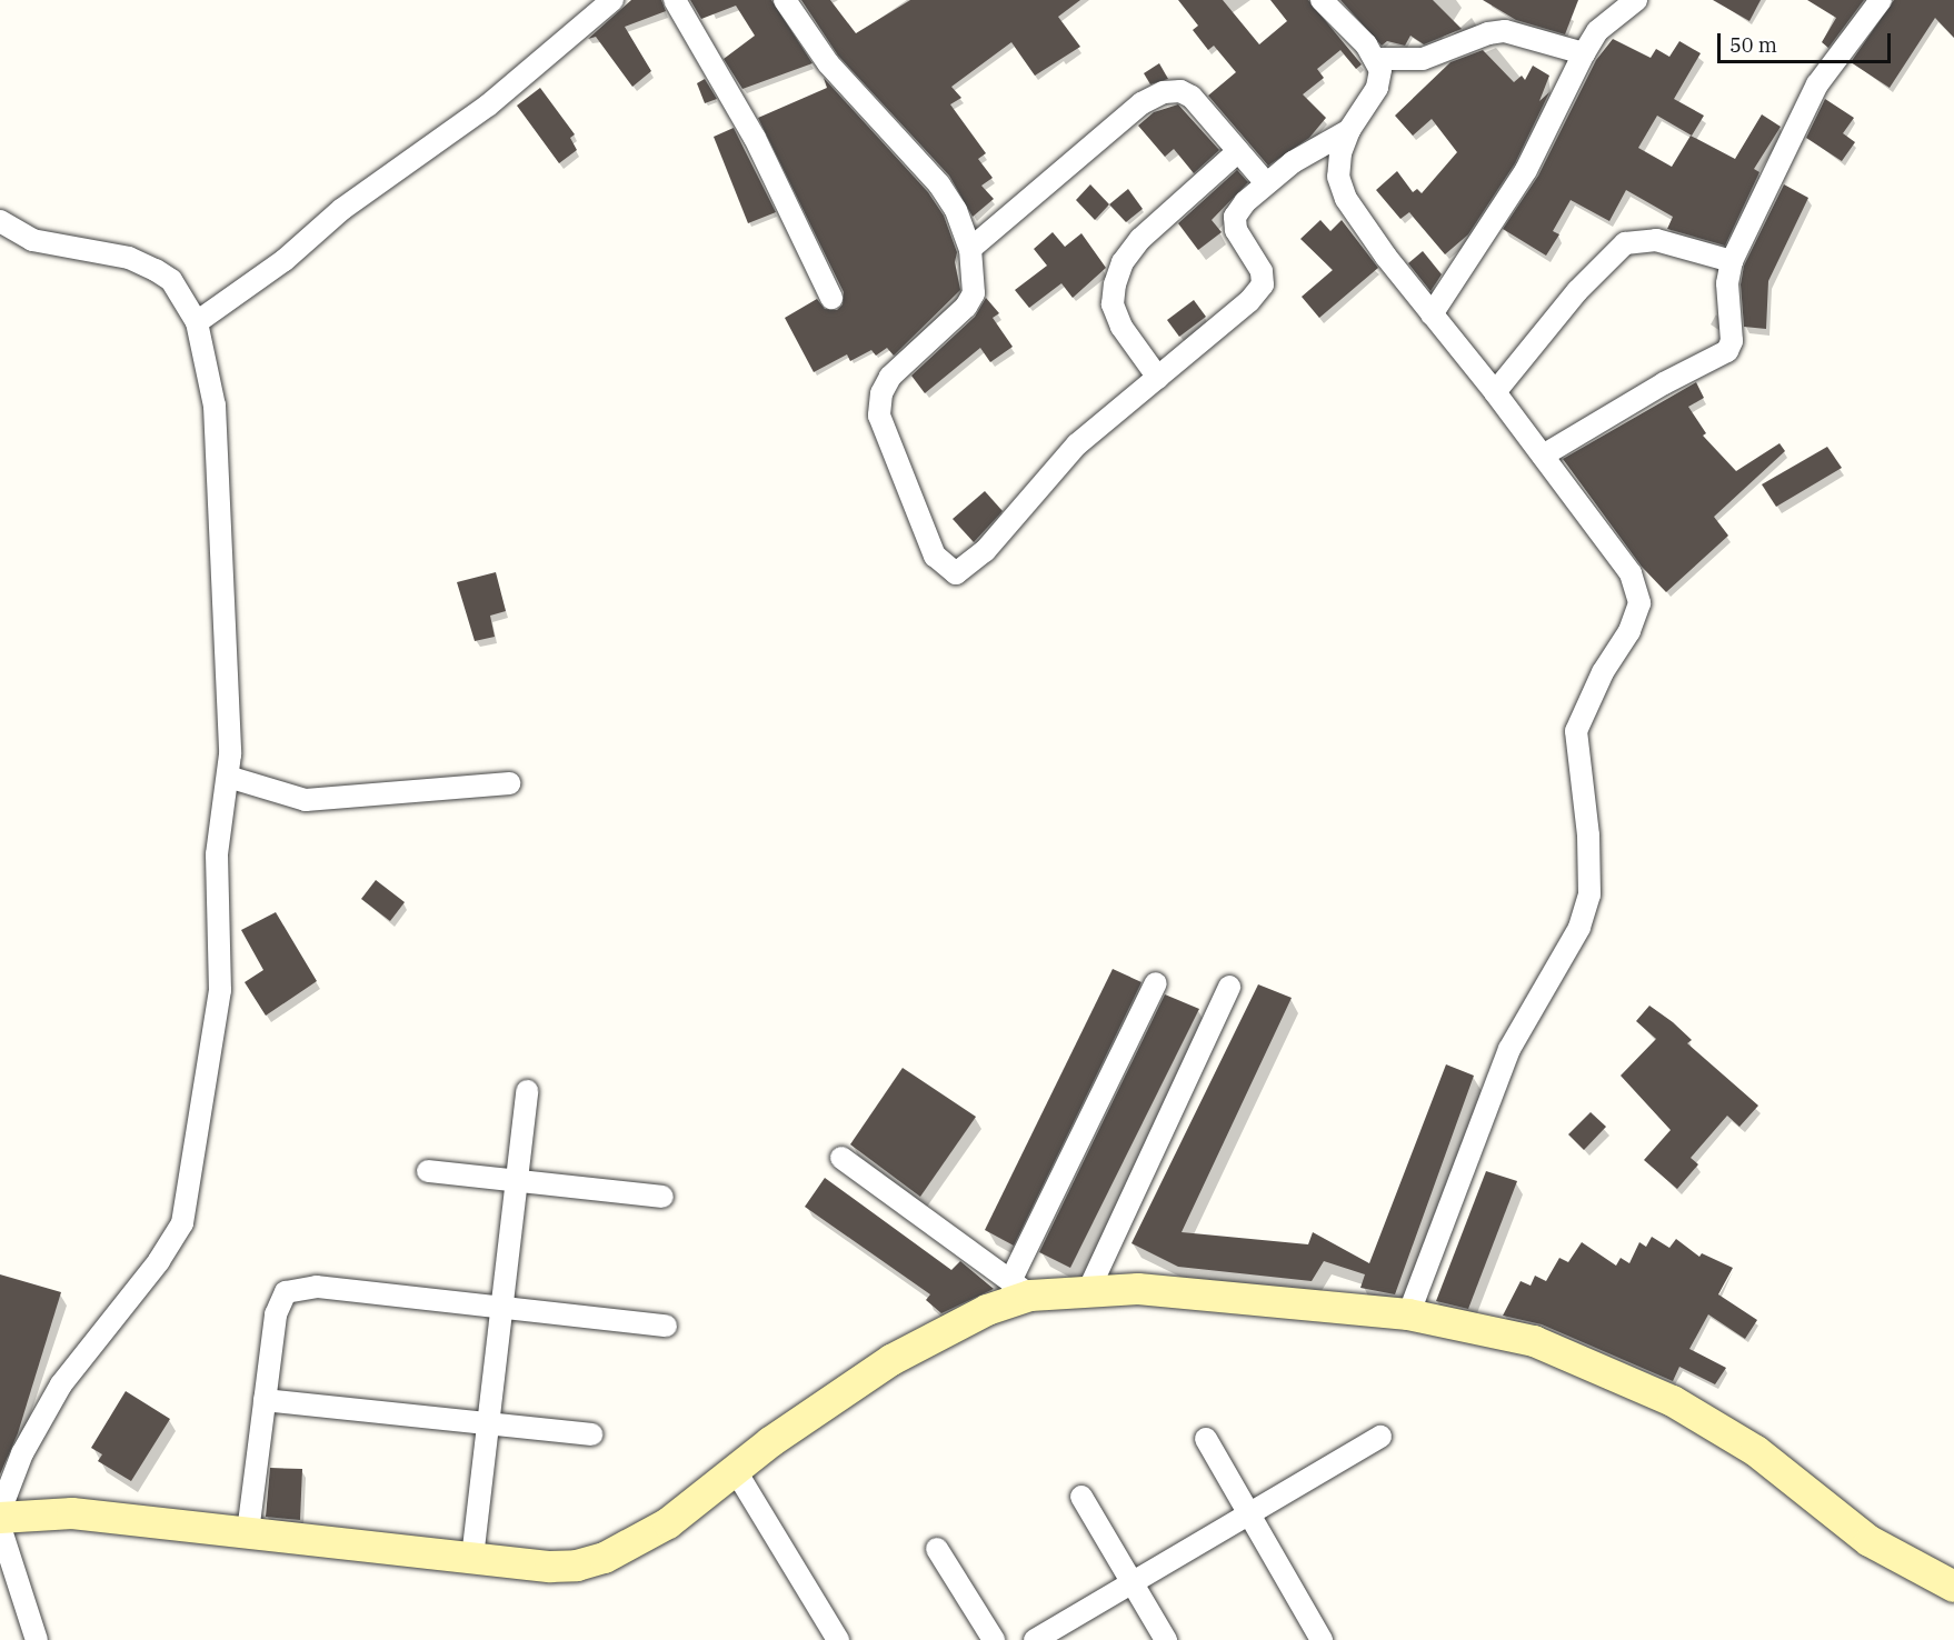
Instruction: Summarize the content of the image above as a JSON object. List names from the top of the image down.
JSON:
{
  "scale_bar": "50 m"
}
